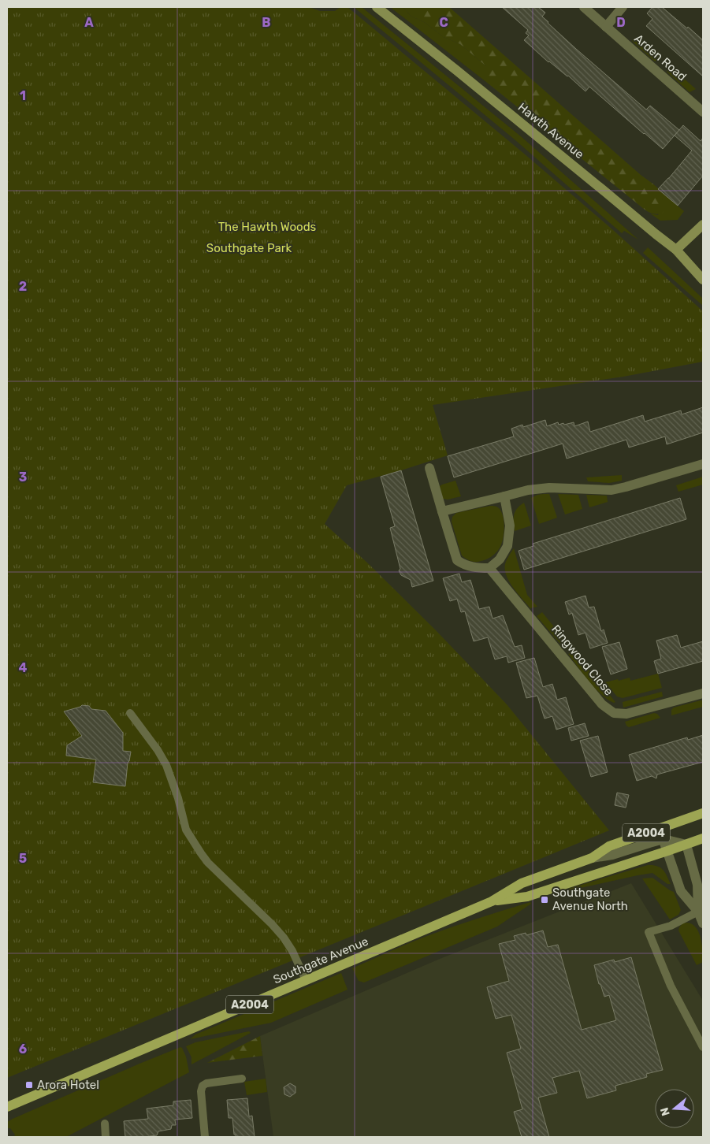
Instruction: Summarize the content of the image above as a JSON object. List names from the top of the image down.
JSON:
{
  "streets": {
    "main road": ["A2004", "Southgate Avenue"],
    "street": ["Arden Road", "Hawth Avenue", "Ringwood Close"]
  },
  "parks": ["The Hawth Woods", "Southgate Park"],
  "places": {
    "transit": ["Southgate Avenue North", "Arora Hotel"]
  },
  "north": "left",
  "grid": {
    "columns": [
      "A",
      "B",
      "C",
      "D"
    ],
    "rows": [
      "1",
      "2",
      "3",
      "4",
      "5",
      "6"
    ]
  }
}
